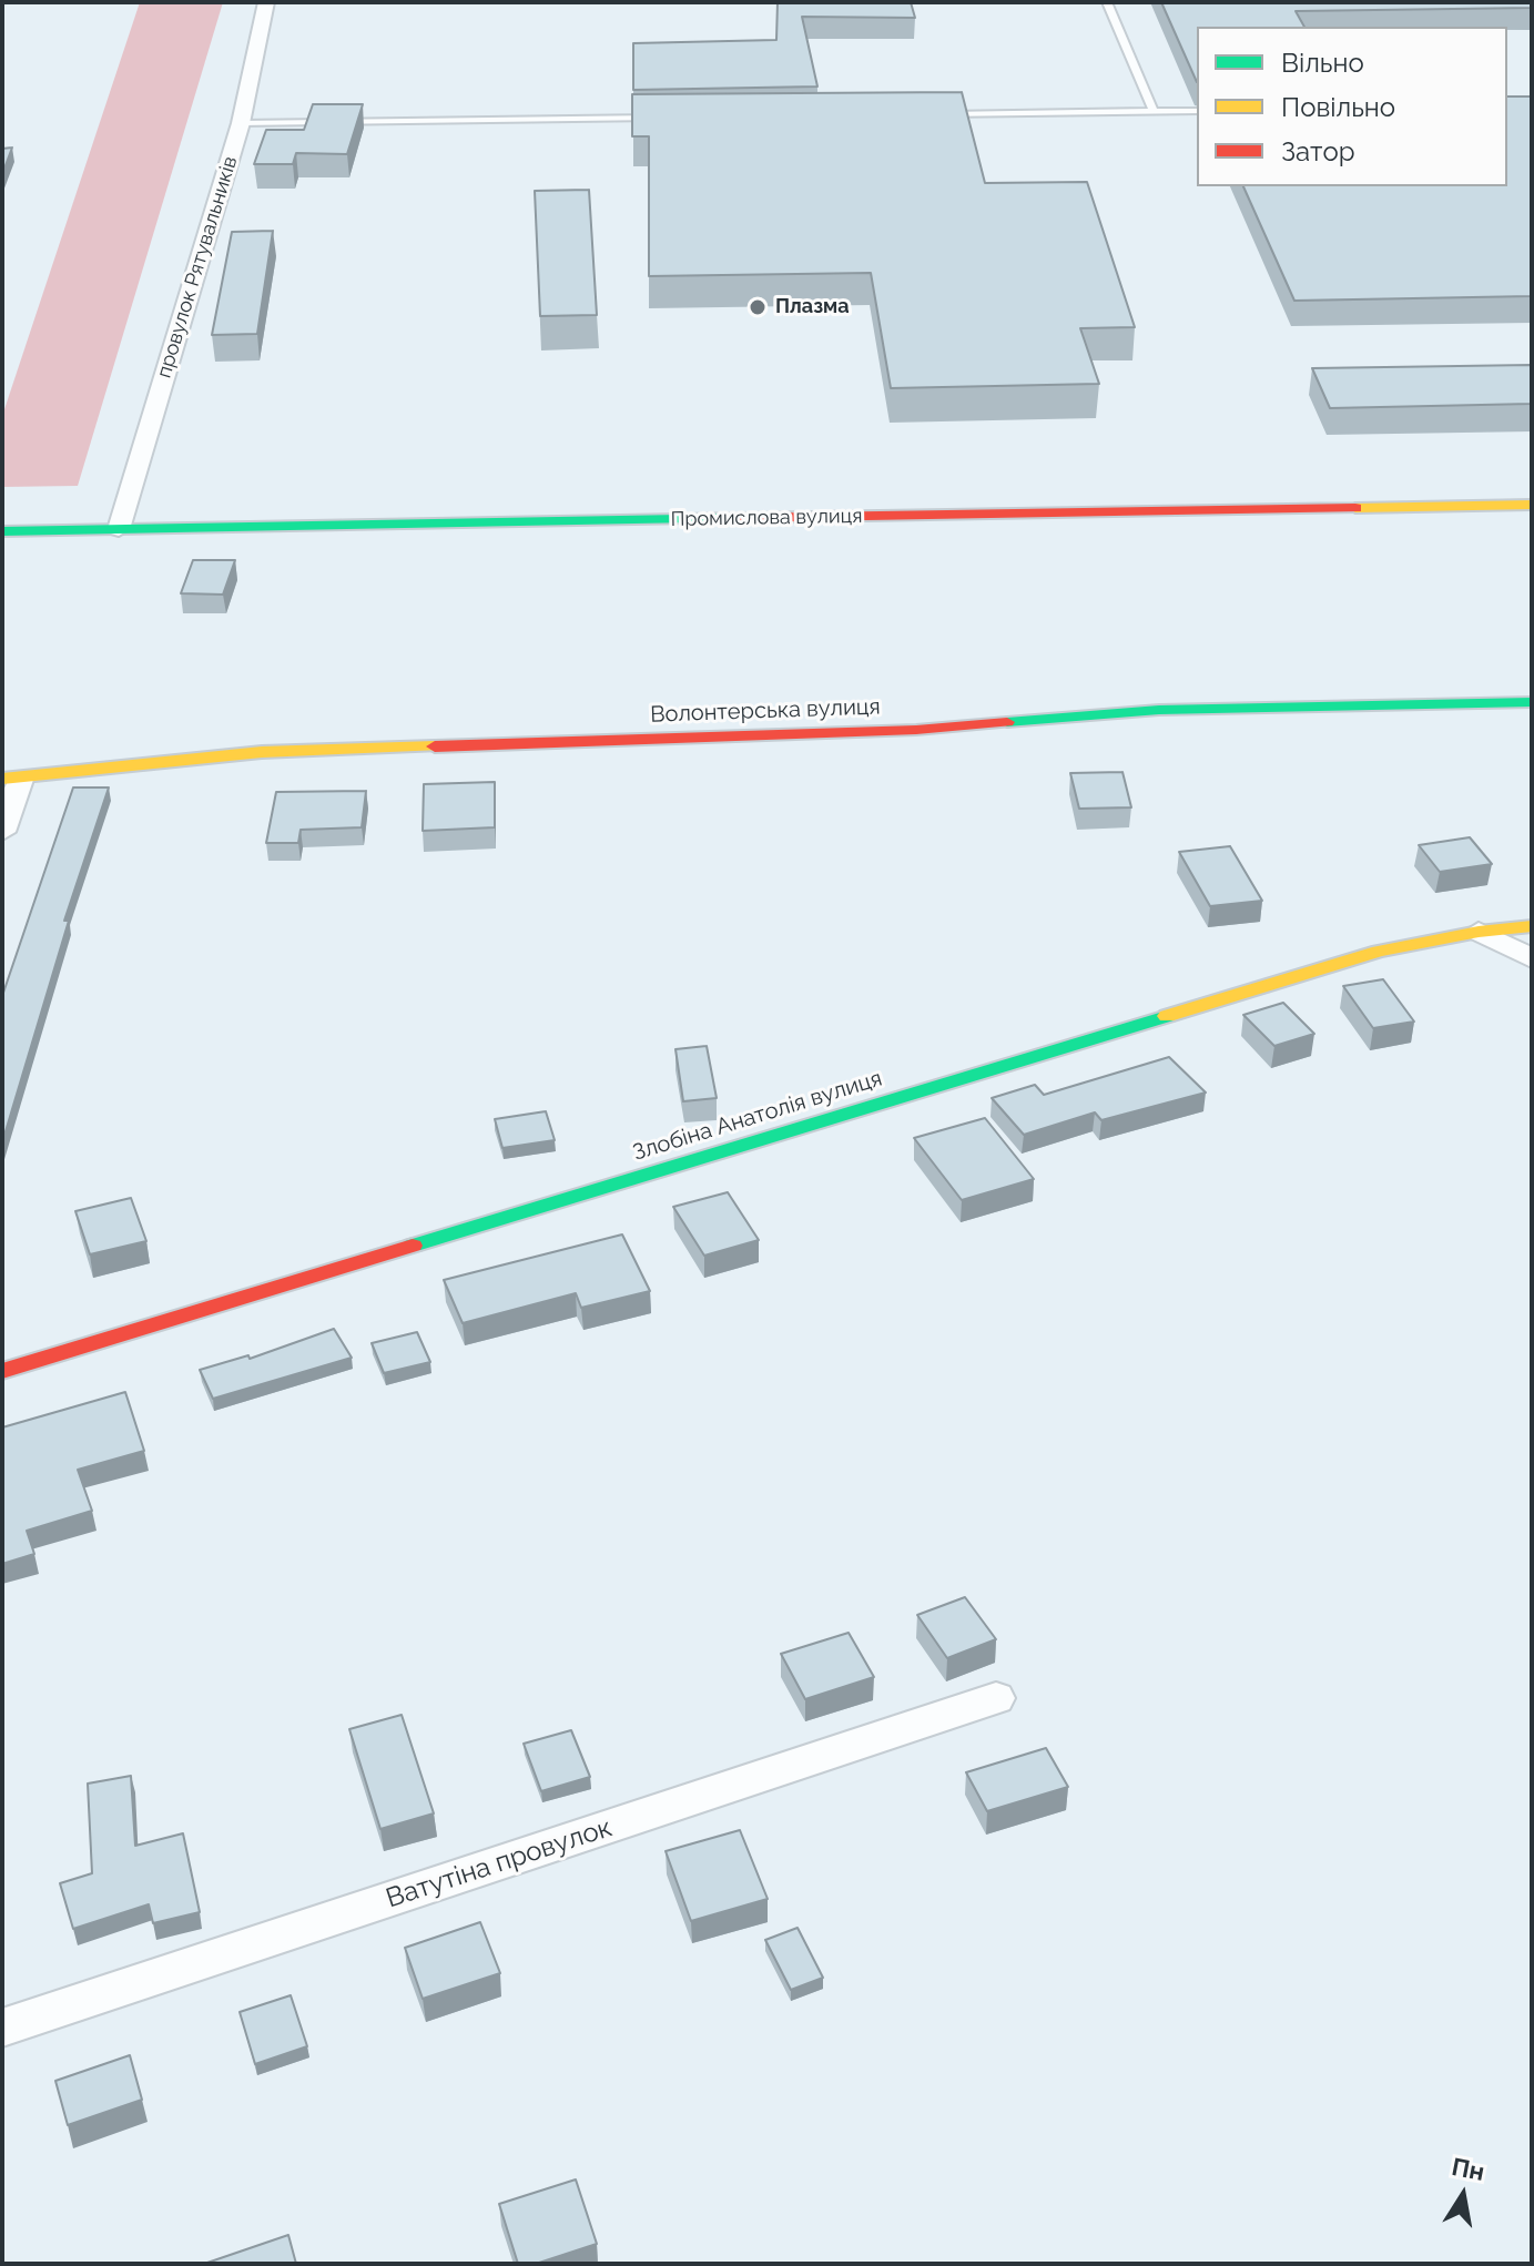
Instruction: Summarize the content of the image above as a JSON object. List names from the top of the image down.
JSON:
{
  "streets": {
    "street": [
      "провулок Рятувальників",
      "Промислова вулиця",
      "Волонтерська вулиця",
      "Злобіна Анатолія вулиця",
      "Ватутіна провулок"
    ]
  },
  "crossings": [
    ["провулок Рятувальників", "Промислова вулиця"]
  ],
  "places": ["Плазма"],
  "legend": ["Вільно", "Повільно", "Затор"],
  "north": "top"
}
